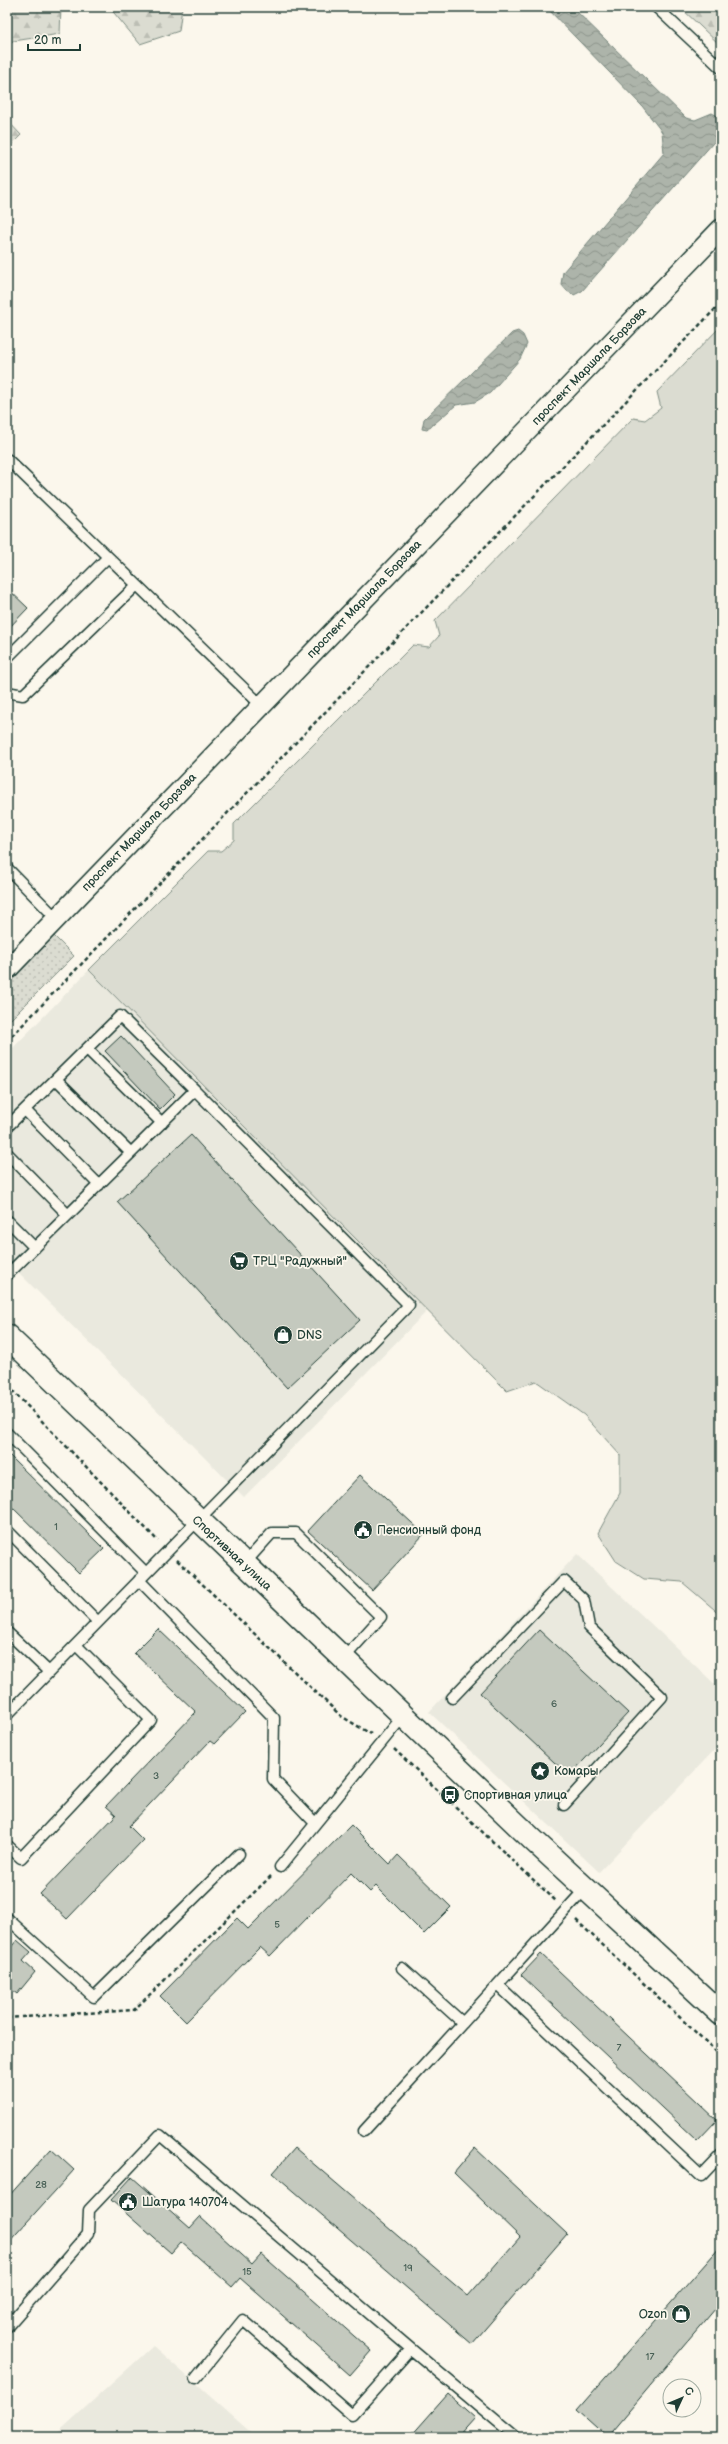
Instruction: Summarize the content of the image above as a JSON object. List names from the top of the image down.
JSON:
{
  "streets": {
    "street": ["проспект Маршала Борзова", "Спортивная улица"]
  },
  "places": {
    "supermarket": ["ТРЦ \"Радужный\""],
    "shop": ["DNS", "Ozon"],
    "public building": ["Пенсионный фонд", "Шатура 140704"],
    "place": ["Комары"],
    "bus stop": ["Спортивная улица"]
  },
  "house_numbers": [
    "1",
    "6",
    "3",
    "5",
    "7",
    "28",
    "19",
    "15",
    "17"
  ],
  "scale_bar": "20 m",
  "north": "top right"
}
